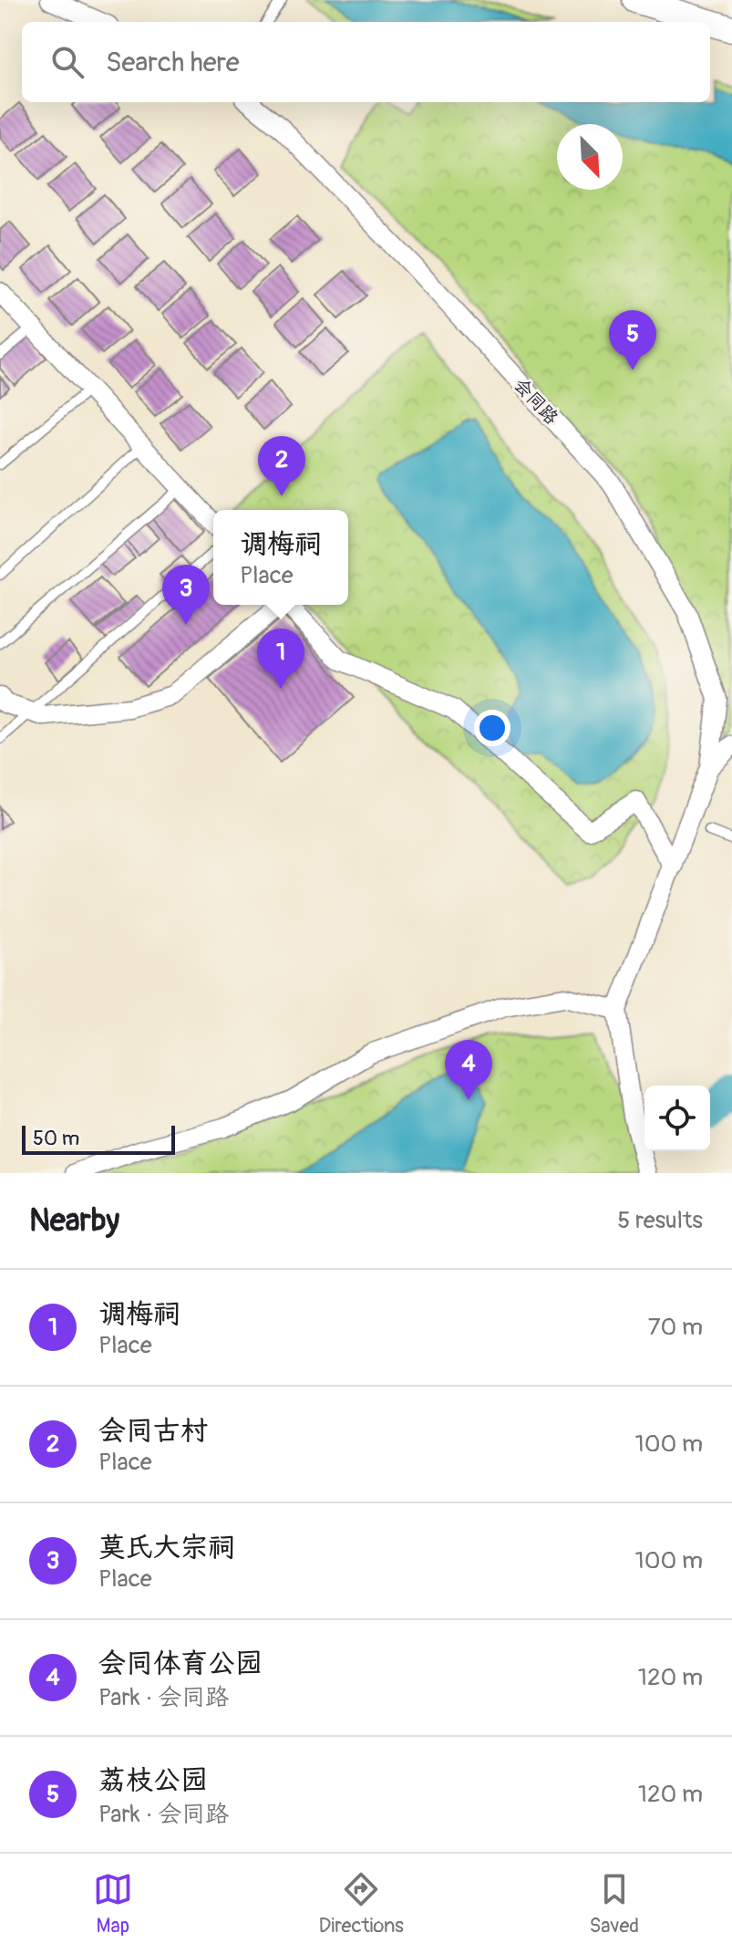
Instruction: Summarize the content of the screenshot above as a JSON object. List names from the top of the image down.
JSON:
{
  "streets": {
    "street": ["会同路"]
  },
  "scale_bar": "50 m",
  "north": "bottom right",
  "page": {
    "search": "Search here",
    "pins": [
      "5",
      "2",
      "3",
      "1",
      "4"
    ],
    "popup": ["调梅祠", "Place"],
    "scale": "50 m",
    "heading": ["Nearby", "5 results"],
    "list": [
      {
        "mark": "1",
        "name": "调梅祠",
        "note": "Place",
        "value": "70 m"
      },
      {
        "mark": "2",
        "name": "会同古村",
        "note": "Place",
        "value": "100 m"
      },
      {
        "mark": "3",
        "name": "莫氏大宗祠",
        "note": "Place",
        "value": "100 m"
      },
      {
        "mark": "4",
        "name": "会同体育公园",
        "note": "Park · 会同路",
        "value": "120 m"
      },
      {
        "mark": "5",
        "name": "荔枝公园",
        "note": "Park · 会同路",
        "value": "120 m"
      }
    ],
    "nav": ["Map", "Directions", "Saved"]
  }
}
